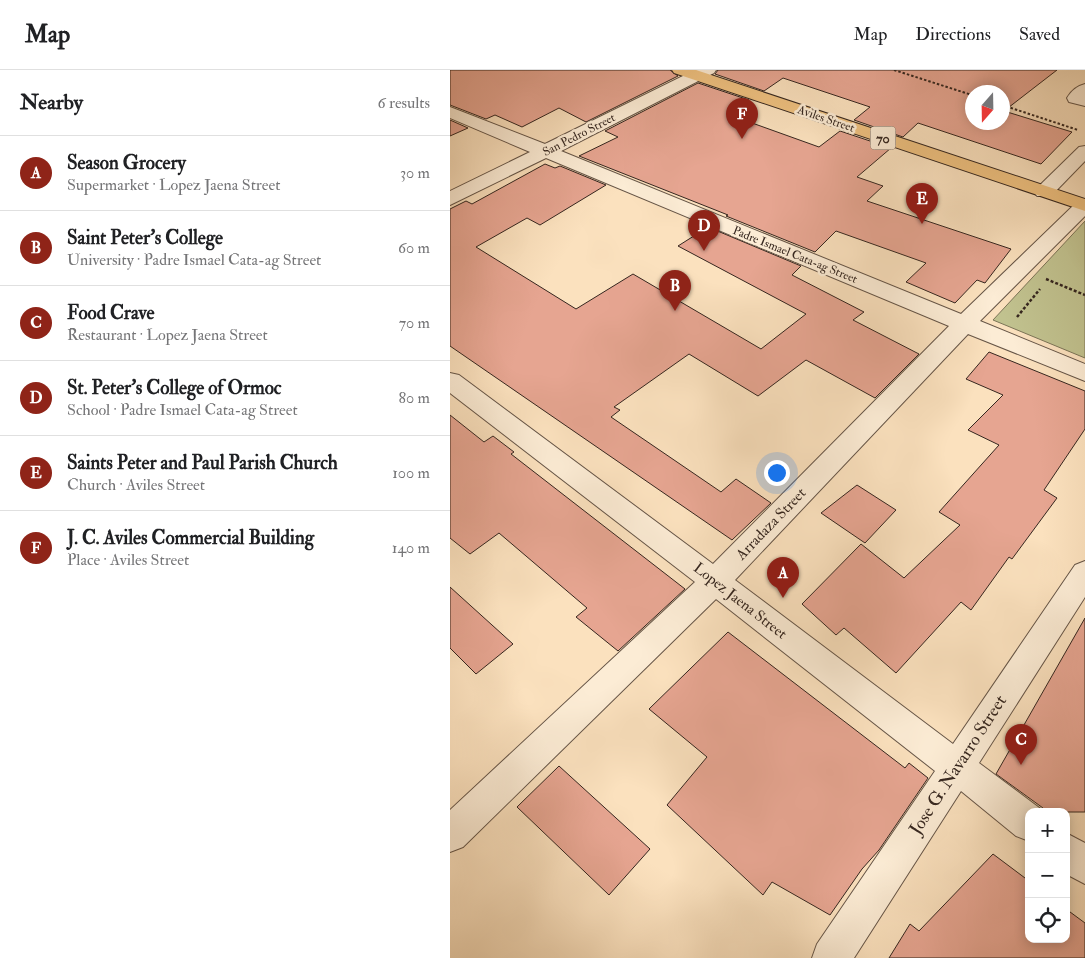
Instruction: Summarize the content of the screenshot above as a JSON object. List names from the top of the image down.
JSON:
{
  "streets": {
    "highway": ["Aviles Street", "70"],
    "street": [
      "San Pedro Street",
      "Padre Ismael Cata-ag Street",
      "Arradaza Street",
      "Lopez Jaena Street",
      "Jose G. Navarro Street"
    ]
  },
  "crossings": [
    ["Aviles Street", "San Pedro Street"],
    ["Aviles Street", "Arradaza Street"],
    ["San Pedro Street", "Padre Ismael Cata-ag Street"],
    ["Padre Ismael Cata-ag Street", "Arradaza Street"],
    ["Arradaza Street", "Lopez Jaena Street"],
    ["Lopez Jaena Street", "Jose G. Navarro Street"]
  ],
  "north": "bottom",
  "page": {
    "header": "Map",
    "nav": ["Map", "Directions", "Saved"],
    "heading": ["Nearby", "6 results"],
    "pins": [
      "F",
      "E",
      "D",
      "B",
      "A",
      "C"
    ],
    "list": [
      {
        "mark": "A",
        "name": "Season Grocery",
        "note": "Supermarket · Lopez Jaena Street",
        "value": "30 m"
      },
      {
        "mark": "B",
        "name": "Saint Peter's College",
        "note": "University · Padre Ismael Cata-ag Street",
        "value": "60 m"
      },
      {
        "mark": "C",
        "name": "Food Crave",
        "note": "Restaurant · Lopez Jaena Street",
        "value": "70 m"
      },
      {
        "mark": "D",
        "name": "St. Peter’s College of Ormoc",
        "note": "School · Padre Ismael Cata-ag Street",
        "value": "80 m"
      },
      {
        "mark": "E",
        "name": "Saints Peter and Paul Parish Church",
        "note": "Church · Aviles Street",
        "value": "100 m"
      },
      {
        "mark": "F",
        "name": "J. C. Aviles Commercial Building",
        "note": "Place · Aviles Street",
        "value": "140 m"
      }
    ],
    "map_buttons": ["+", "−"]
  }
}
